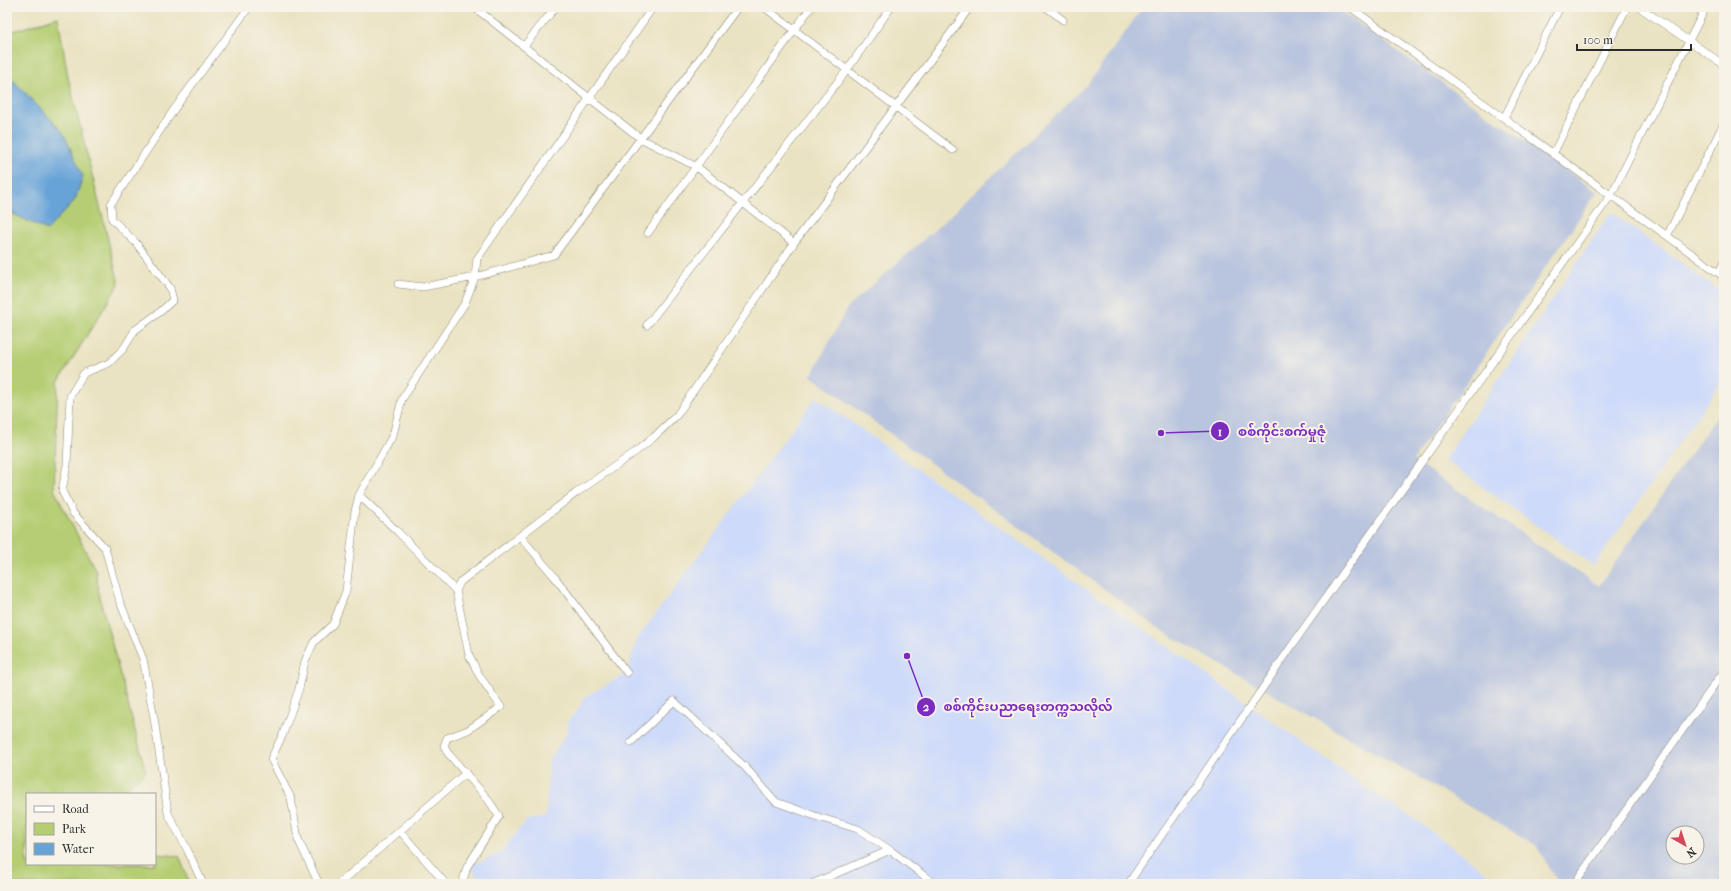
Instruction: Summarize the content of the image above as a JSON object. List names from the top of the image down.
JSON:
{
  "places": ["စစ်ကိုင်းစက်မှုဇုံ", "စစ်ကိုင်းပညာရေးတက္ကသလိုလ်"],
  "legend": ["Road", "Park", "Water"],
  "scale_bar": "100 m",
  "north": "bottom right"
}
